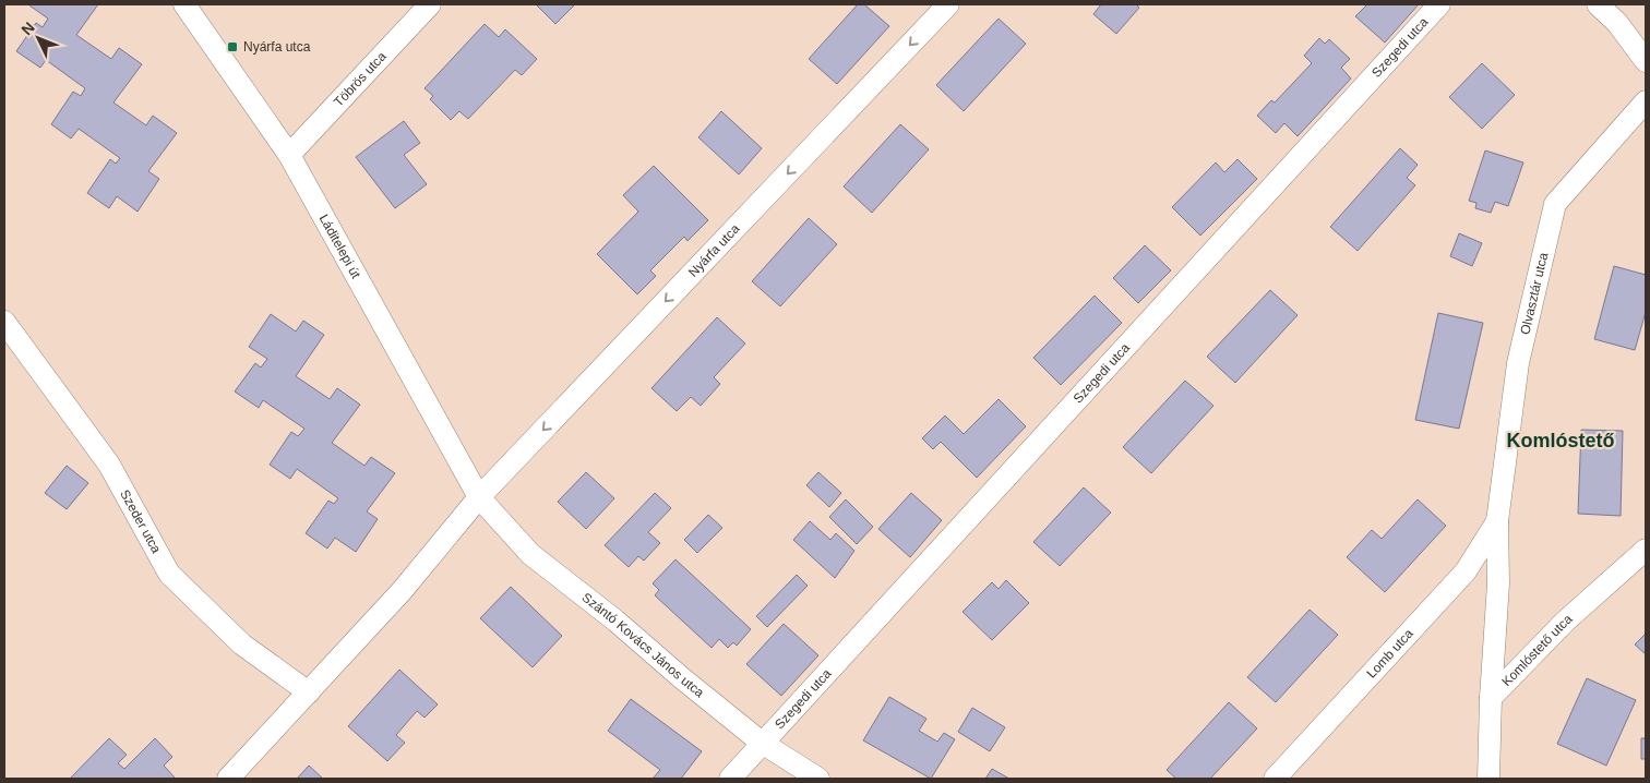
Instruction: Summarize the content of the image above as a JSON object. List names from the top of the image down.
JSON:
{
  "streets": {
    "street": [
      "Szegedi utca",
      "Töbrös utca",
      "Láditelepi út",
      "Nyárfa utca",
      "Olvasztár utca",
      "Szeder utca",
      "Szántó Kovács János utca",
      "Komlóstető utca",
      "Lomb utca"
    ]
  },
  "crossings": [
    ["Szegedi utca", "Szántó Kovács János utca"],
    ["Töbrös utca", "Láditelepi út"],
    ["Láditelepi út", "Nyárfa utca"],
    ["Láditelepi út", "Szántó Kovács János utca"],
    ["Nyárfa utca", "Szántó Kovács János utca"],
    ["Olvasztár utca", "Komlóstető utca"],
    ["Olvasztár utca", "Lomb utca"]
  ],
  "one_way": ["Nyárfa utca"],
  "districts": ["Komlóstető"],
  "places": {
    "transit": ["Nyárfa utca"]
  },
  "north": "top left"
}
